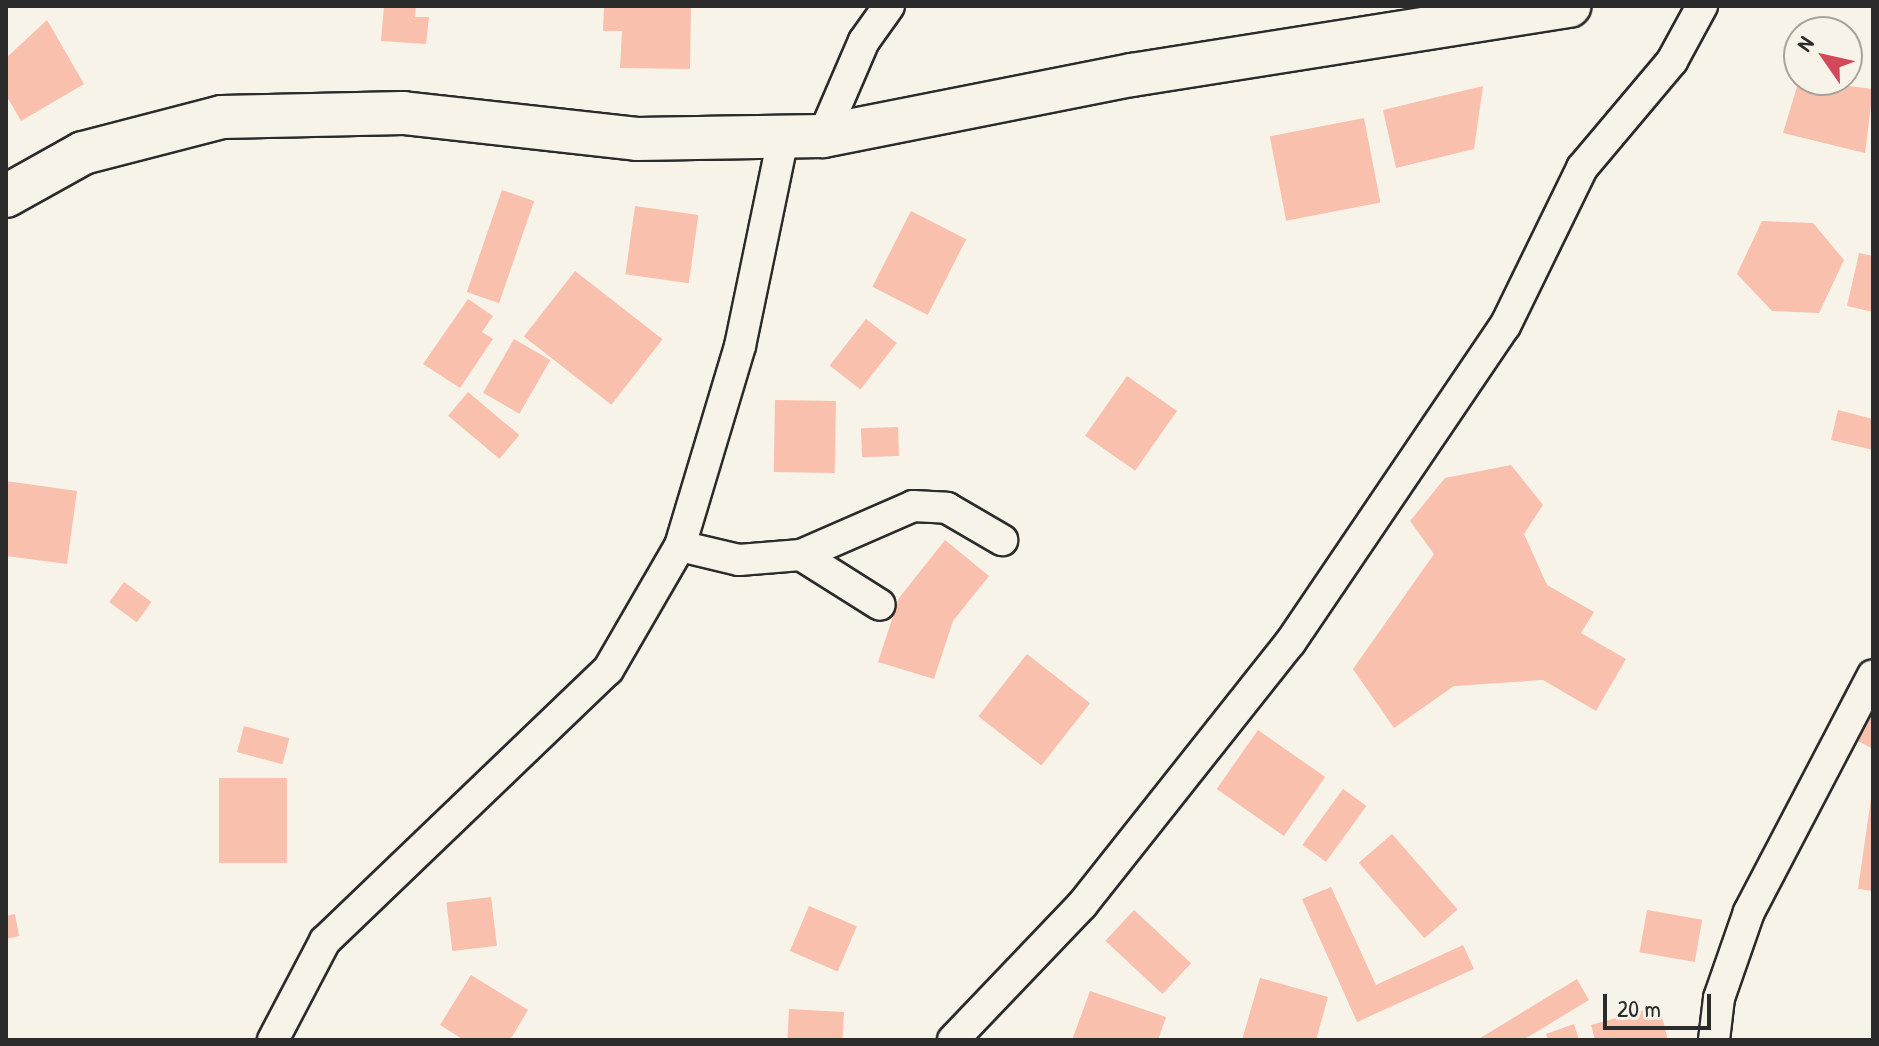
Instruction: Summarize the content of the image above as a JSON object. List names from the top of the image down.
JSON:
{
  "scale_bar": "20 m",
  "north": "top left"
}
